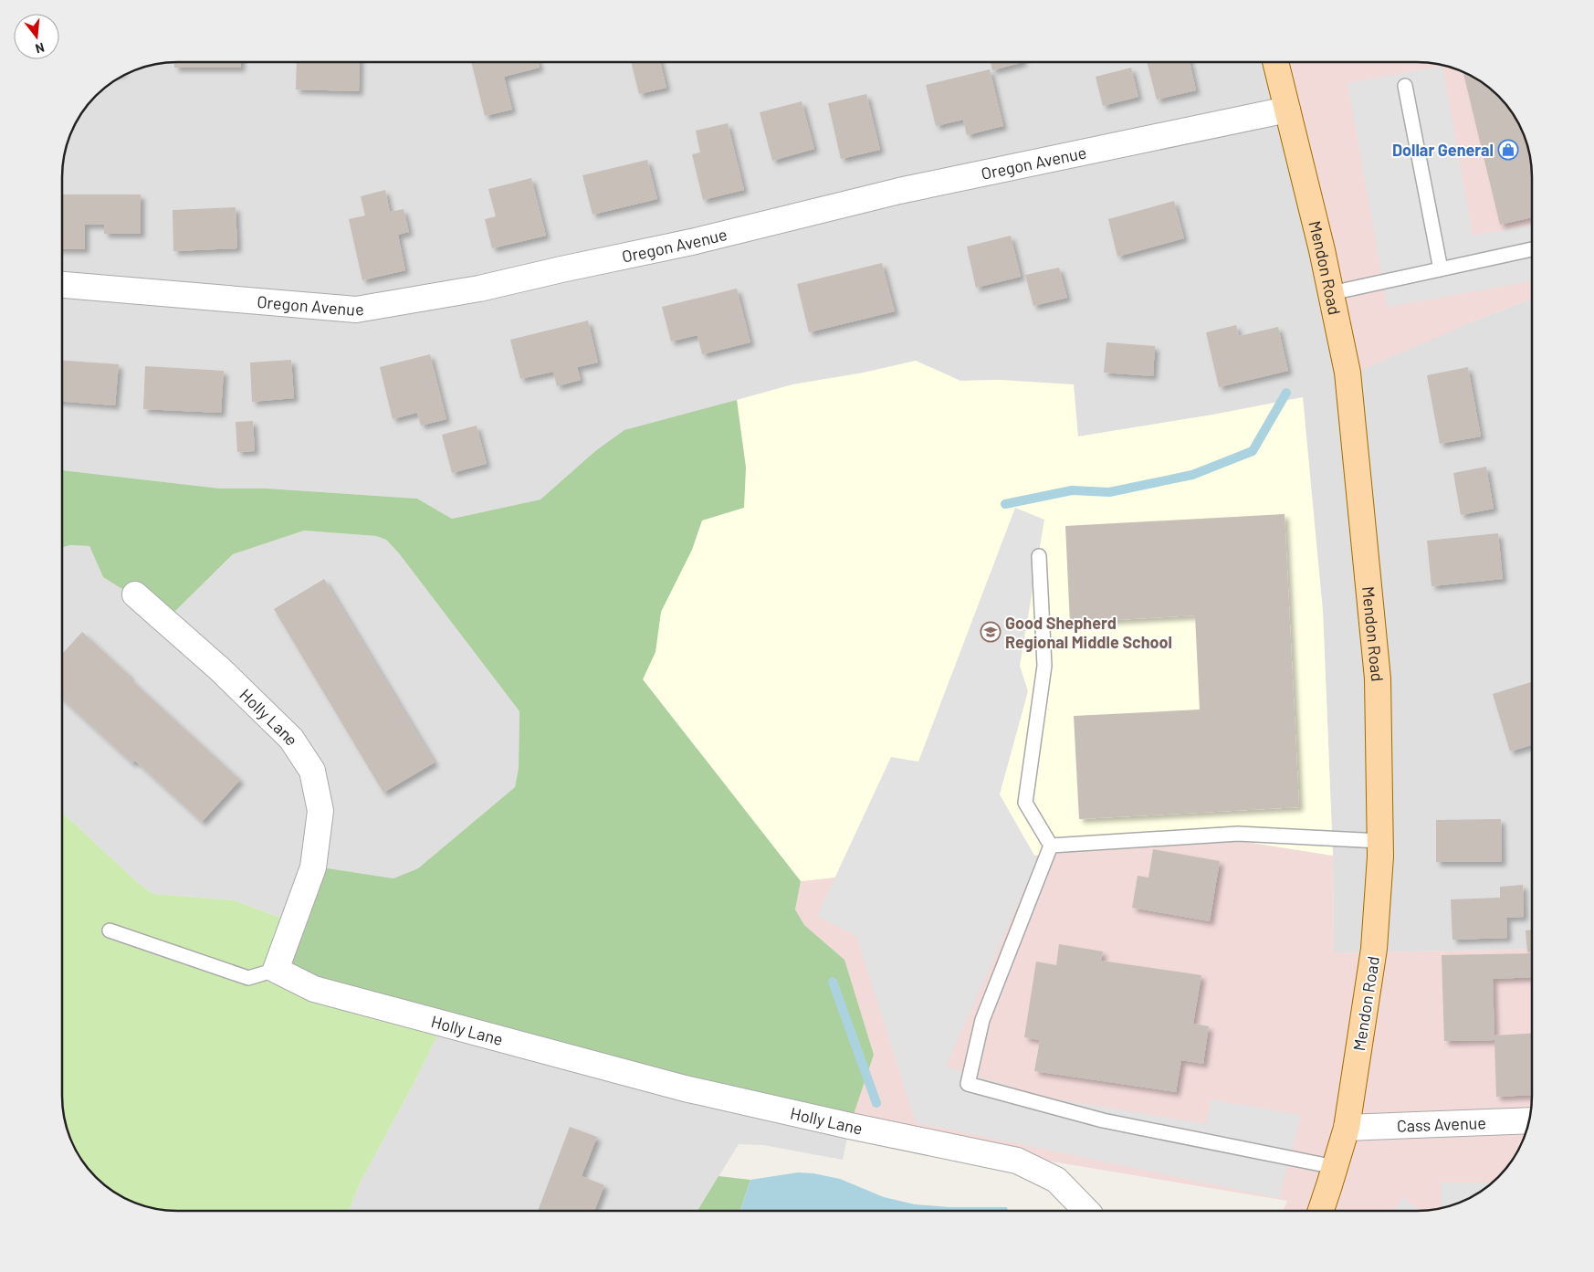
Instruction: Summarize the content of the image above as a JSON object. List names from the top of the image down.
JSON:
{
  "streets": {
    "main road": ["Mendon Road"],
    "street": ["Oregon Avenue", "Holly Lane", "Cass Avenue"]
  },
  "crossings": [
    ["Oregon Avenue", "Mendon Road"],
    ["Mendon Road", "Cass Avenue"]
  ],
  "places": {
    "shop": ["Dollar General"],
    "school or university": ["Good Shepherd Regional Middle School"]
  },
  "north": "bottom"
}
